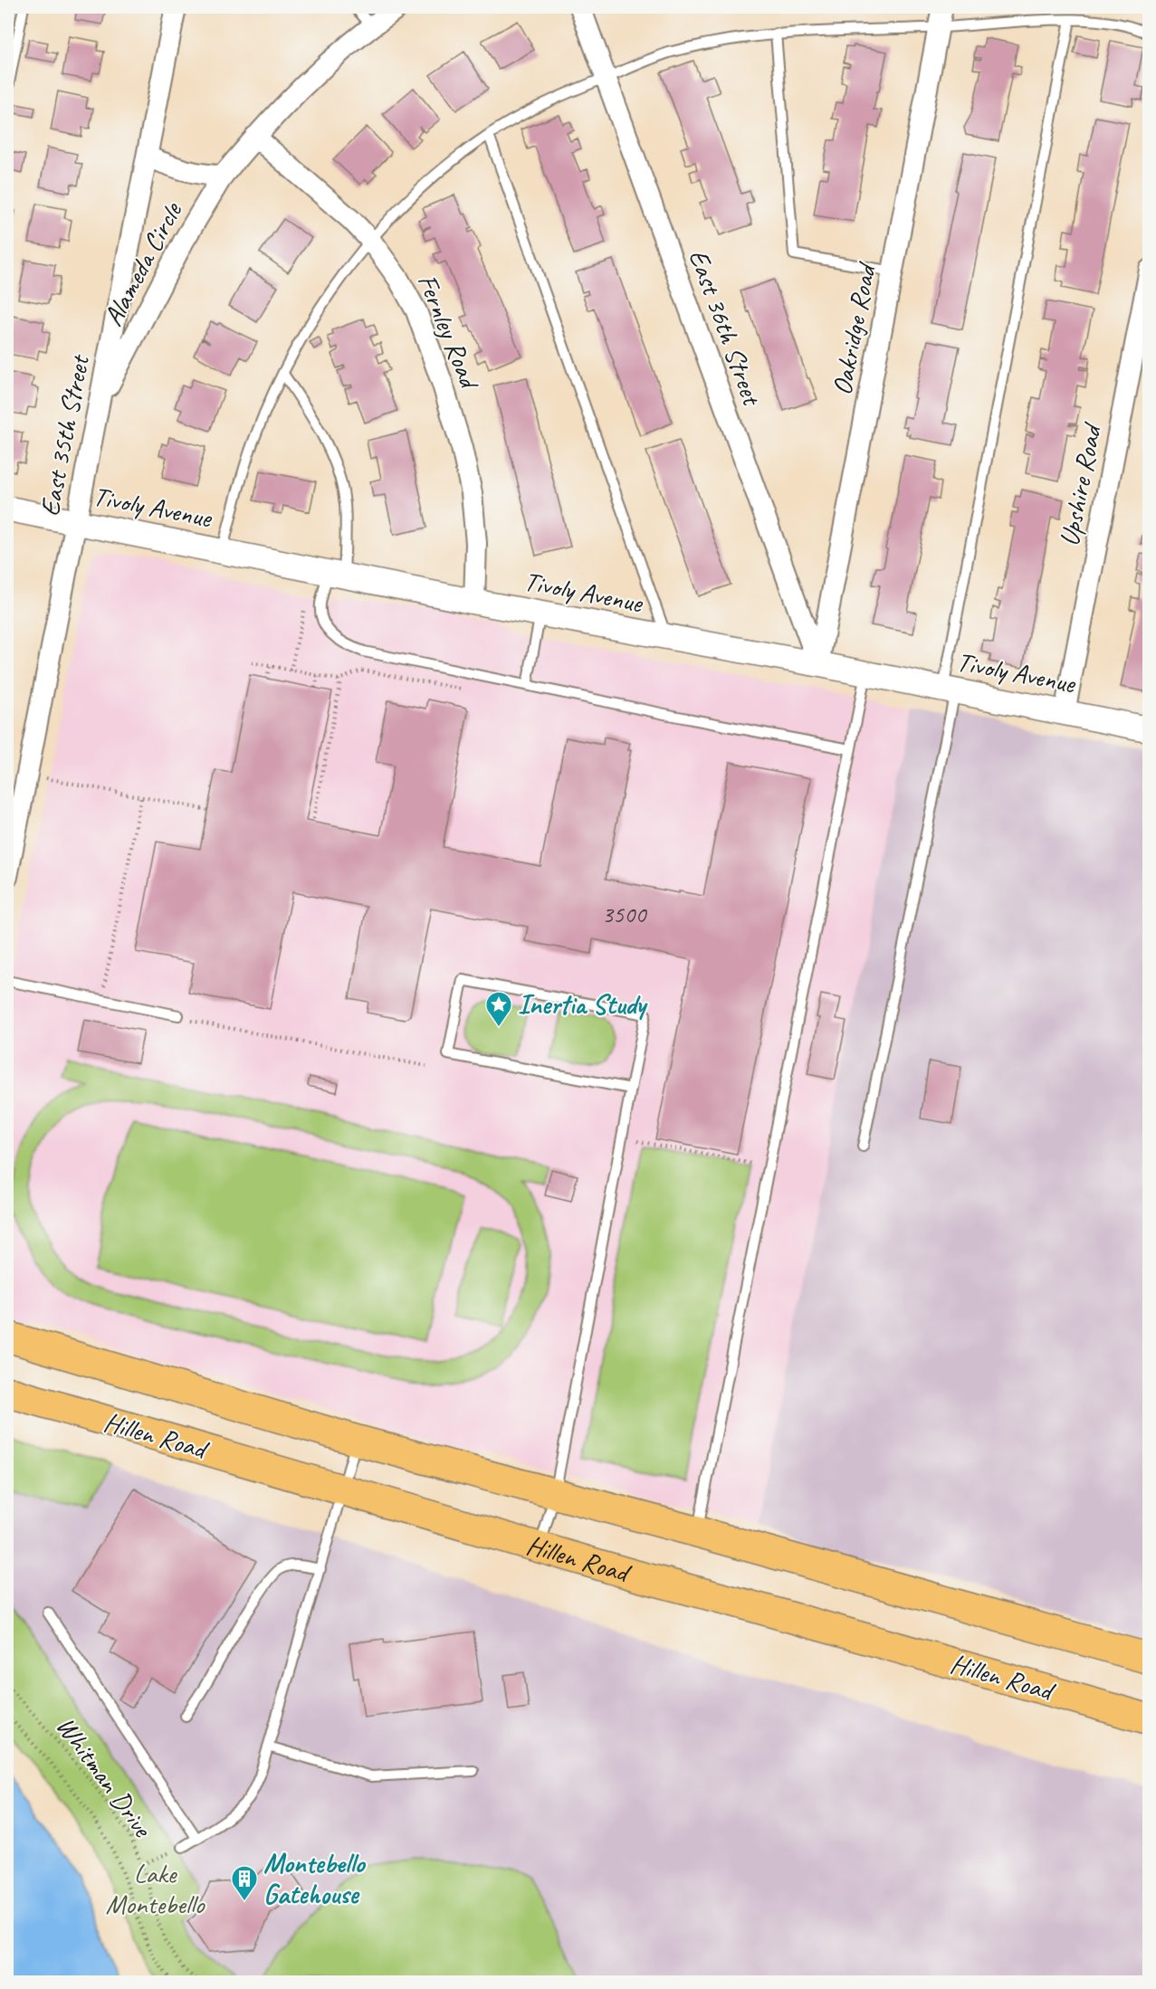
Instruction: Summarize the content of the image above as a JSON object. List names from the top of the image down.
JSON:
{
  "streets": {
    "main road": ["Hillen Road"],
    "street": [
      "Alameda Circle",
      "East 36th Street",
      "Fernley Road",
      "Oakridge Road",
      "East 35th Street",
      "Upshire Road",
      "Tivoly Avenue"
    ],
    "path": ["Whitman Drive"]
  },
  "crossings": [
    ["Alameda Circle", "Fernley Road"],
    ["Alameda Circle", "East 35th Street"],
    ["East 36th Street", "Oakridge Road"],
    ["East 36th Street", "Tivoly Avenue"],
    ["Fernley Road", "Tivoly Avenue"],
    ["Oakridge Road", "Tivoly Avenue"],
    ["East 35th Street", "Tivoly Avenue"],
    ["Upshire Road", "Tivoly Avenue"]
  ],
  "parks": ["Lake Montebello"],
  "places": {
    "place": ["Inertia Study"],
    "building": ["Montebello Gatehouse"]
  },
  "house_numbers": ["3500"]
}
